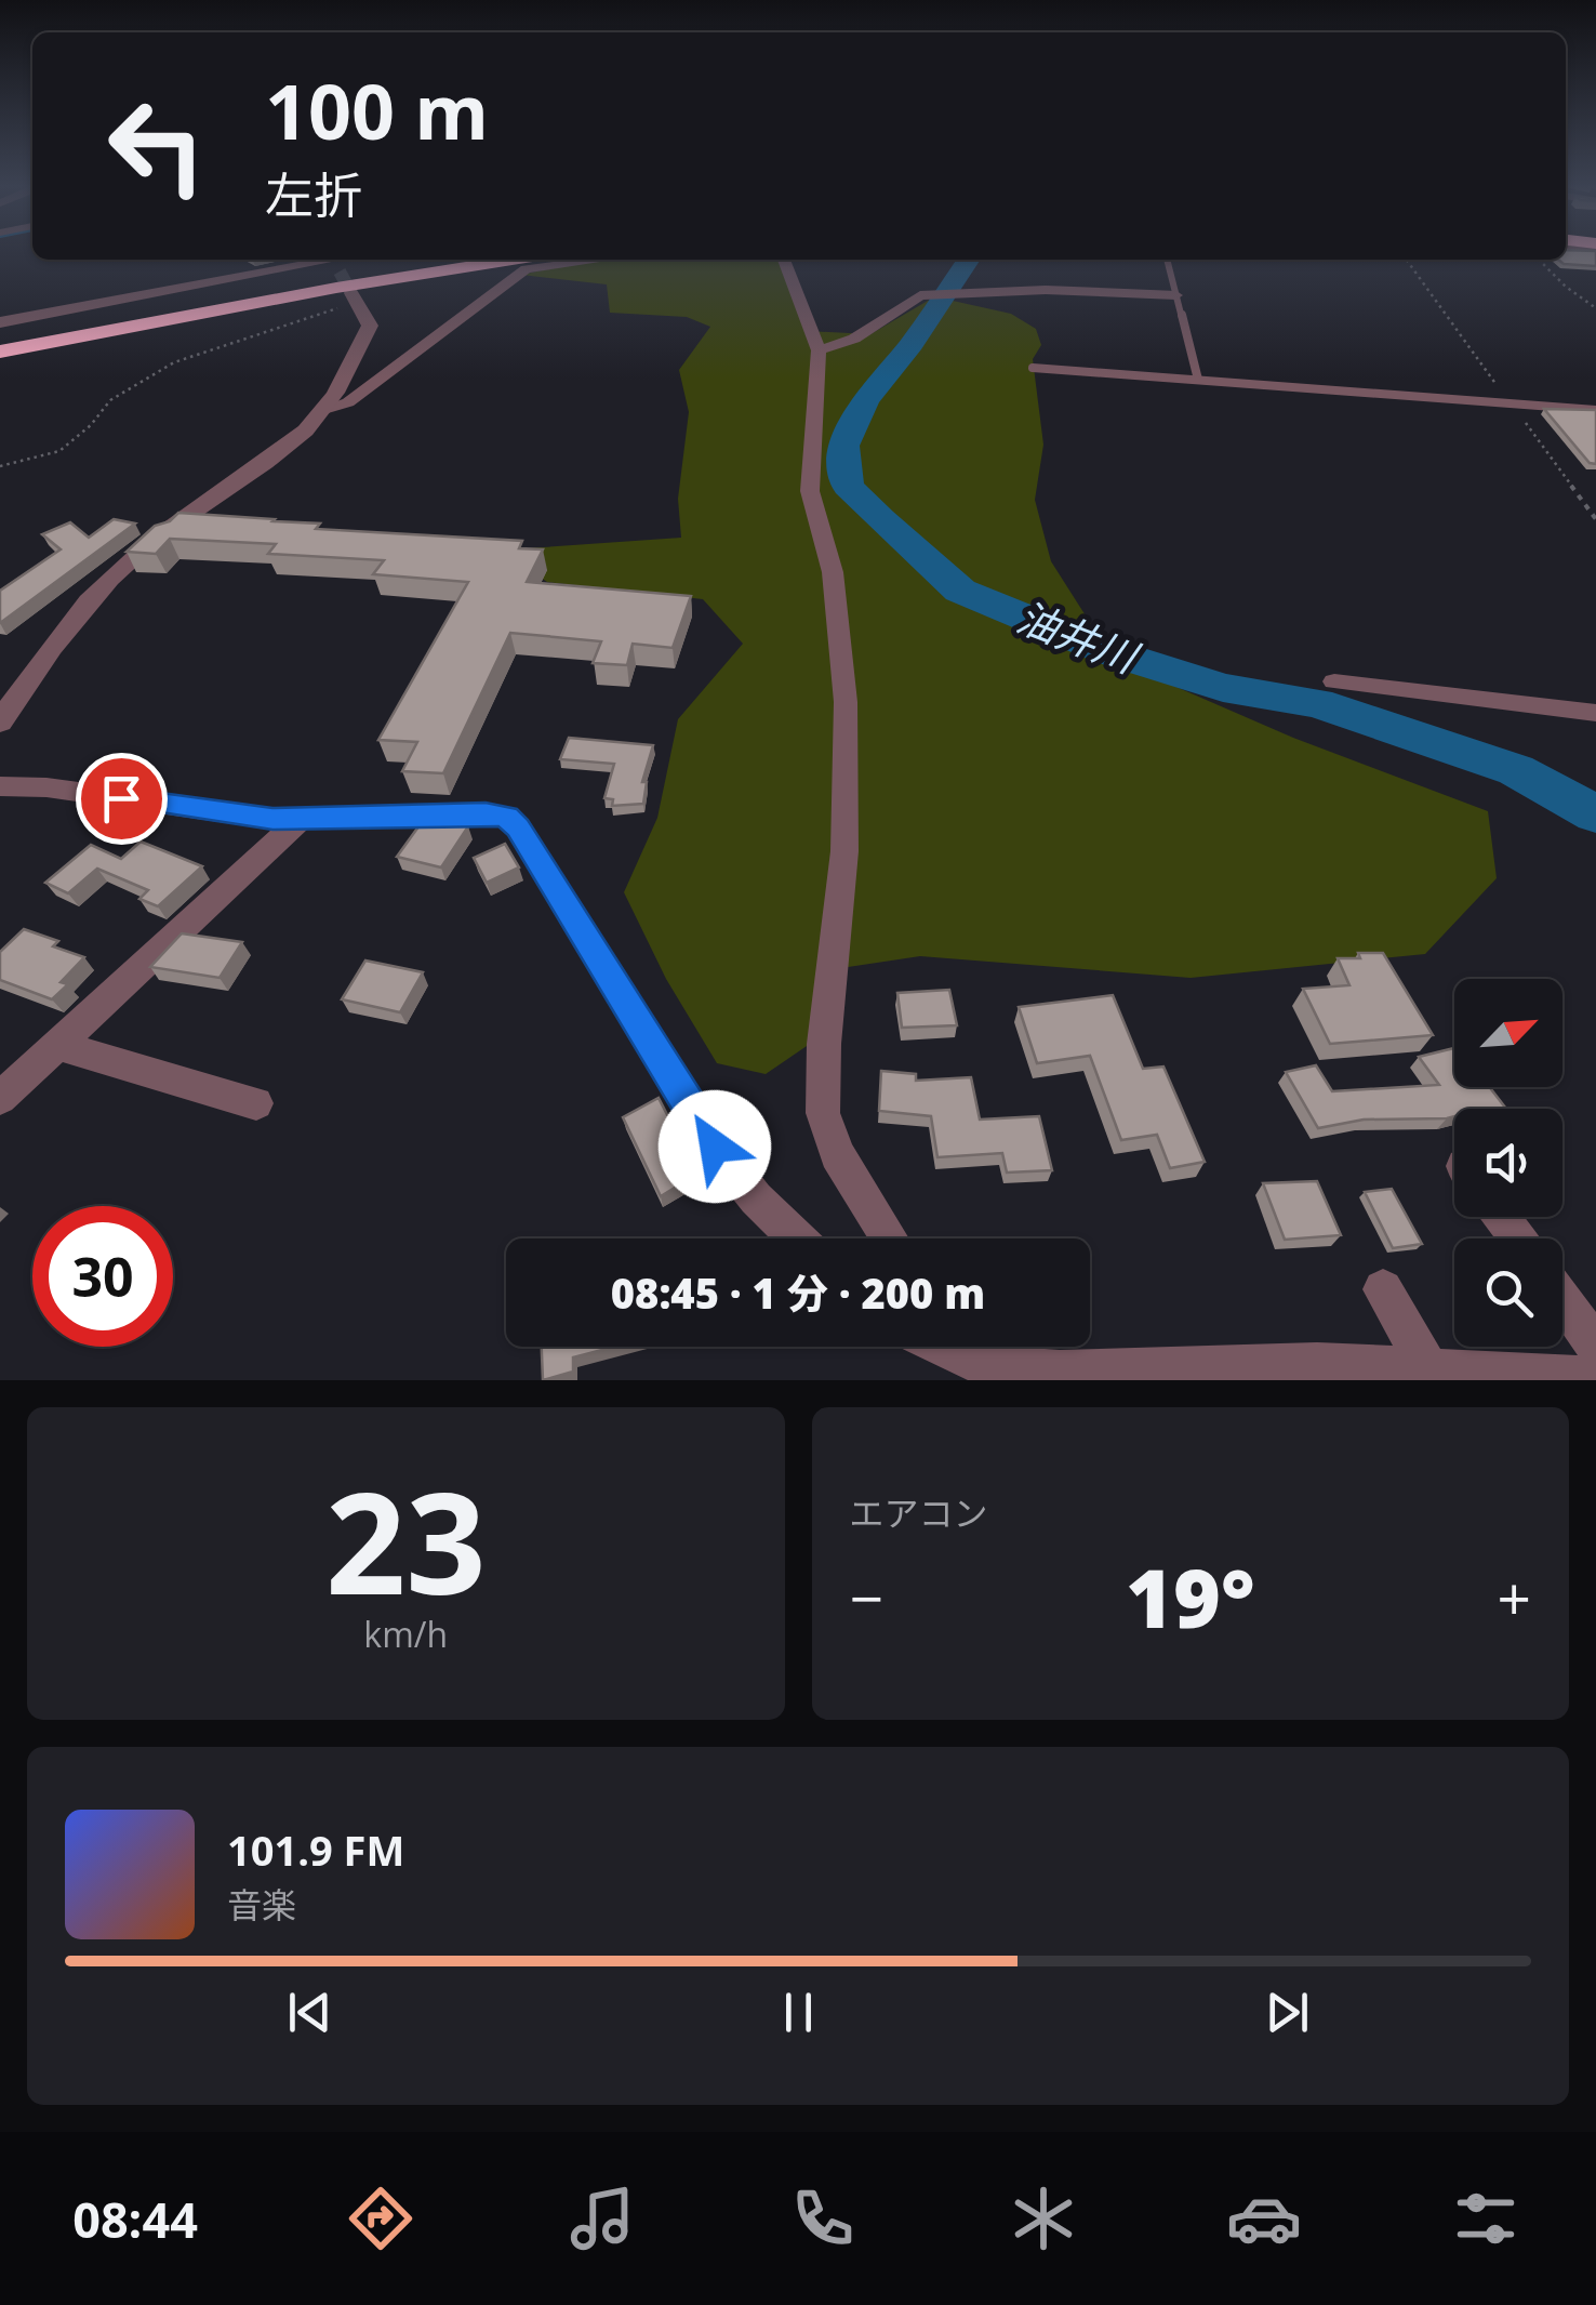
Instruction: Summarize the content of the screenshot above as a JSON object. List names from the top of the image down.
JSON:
{
  "water": ["油井川"],
  "north": "top right",
  "page": {
    "turn": ["100 m", "左折"],
    "limit": "30",
    "trip": "08:45 · 1 分 · 200 m",
    "tile": [
      ["23", "km/h"],
      "エアコン"
    ],
    "heat": ["−", "19°", "+"],
    "song": ["101.9 FM", "音楽"],
    "tabs": "08:44"
  }
}
